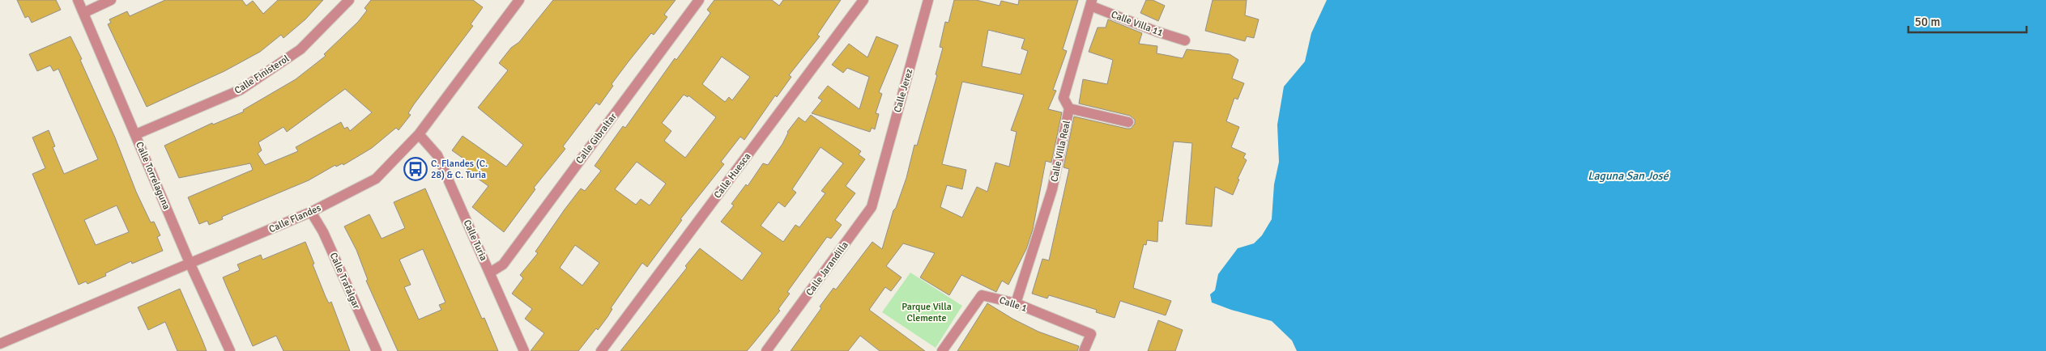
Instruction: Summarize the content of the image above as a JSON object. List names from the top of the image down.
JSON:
{
  "streets": {
    "street": [
      "Calle Villa 11",
      "Calle Finisterol",
      "Calle Jerez",
      "Calle Gibraltar",
      "Calle Villa Real",
      "Calle Torrelaguna",
      "Calle Huesca",
      "Calle Flandes",
      "Calle Turia",
      "Calle Jarandilla",
      "Calle Trafalgar",
      "Calle 1"
    ]
  },
  "crossings": [
    ["Calle Villa 11", "Calle Villa Real"],
    ["Calle Finisterol", "Calle Torrelaguna"],
    ["Calle Jerez", "Calle Jarandilla"],
    ["Calle Gibraltar", "Calle Turia"],
    ["Calle Villa Real", "Calle 1"],
    ["Calle Torrelaguna", "Calle Flandes"],
    ["Calle Flandes", "Calle Turia"],
    ["Calle Flandes", "Calle Trafalgar"]
  ],
  "water": ["Laguna San José"],
  "parks": ["Parque Villa Clemente"],
  "places": {
    "bus stop": ["C. Flandes (C. 28) & C. Turia"]
  },
  "scale_bar": "50 m"
}
